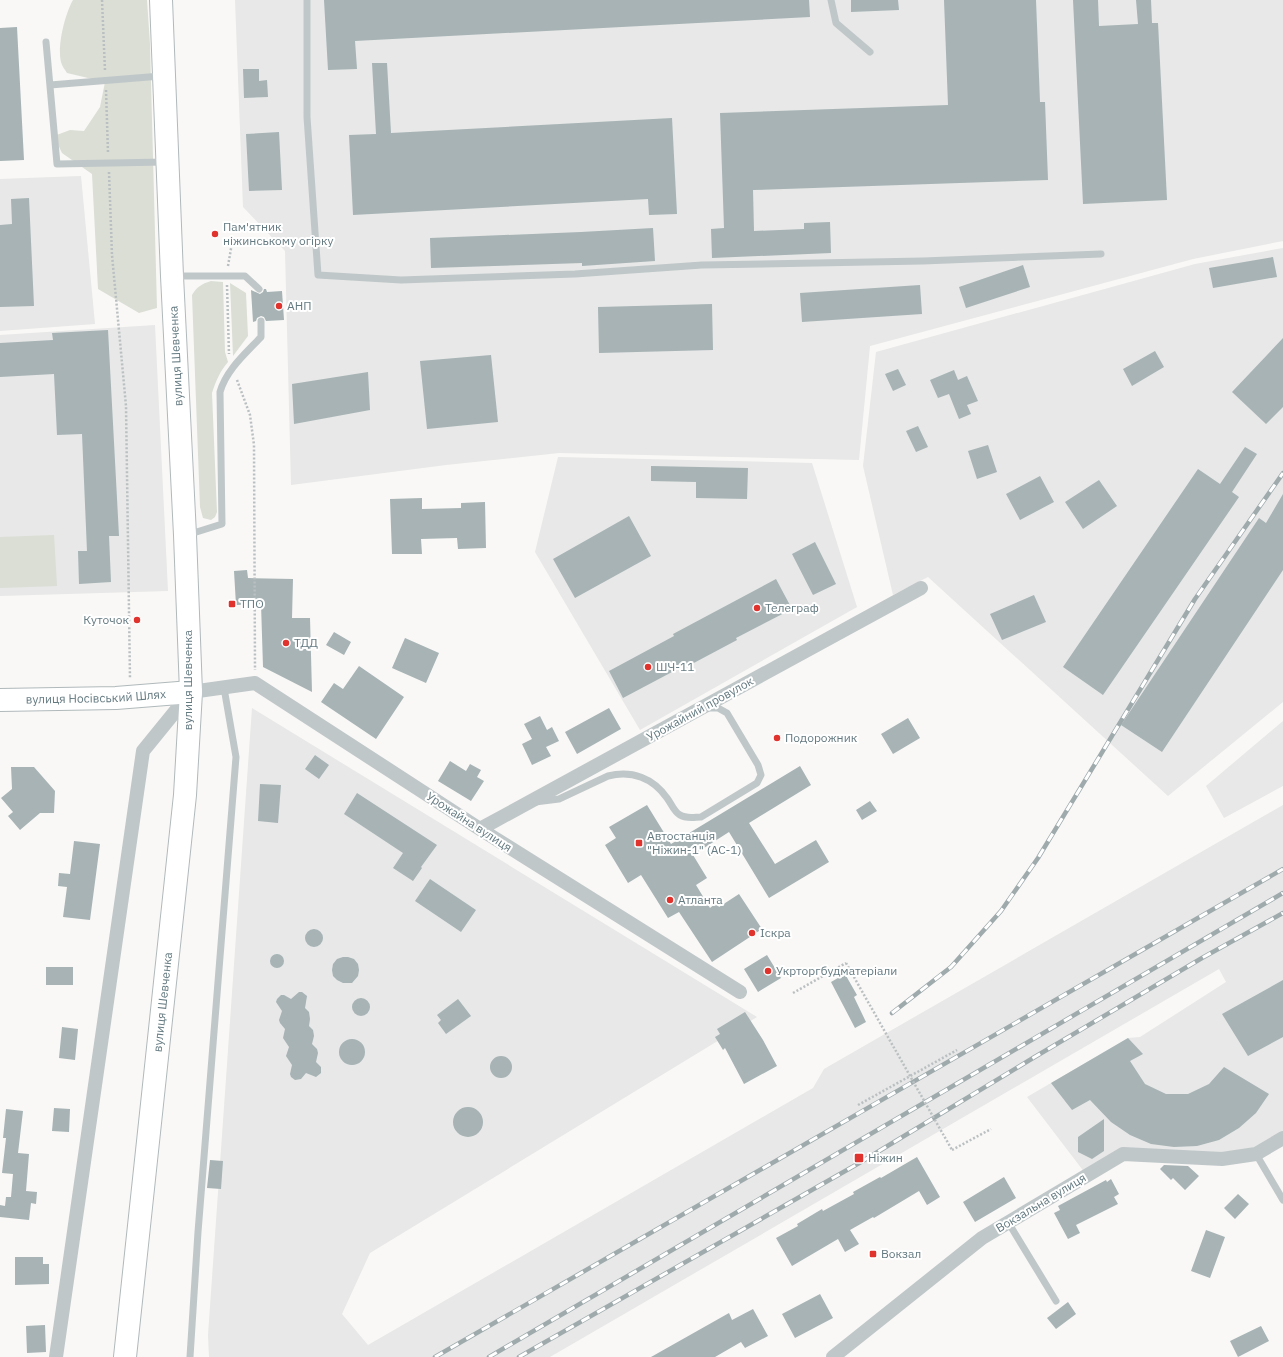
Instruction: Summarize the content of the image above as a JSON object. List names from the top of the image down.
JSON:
{
  "streets": {
    "main road": ["вулиця Шевченка", "вулиця Носівський Шлях"],
    "street": ["Урожайний провулок", "Урожайна вулиця", "Вокзальна вулиця"]
  },
  "crossings": [
    ["вулиця Шевченка", "вулиця Носівський Шлях"],
    ["Урожайний провулок", "Урожайна вулиця"]
  ],
  "places": {
    "other": [
      "Пам'ятник ніжинському огірку",
      "АНП",
      "Телеграф",
      "Куточок",
      "ТДД",
      "ШЧ-11",
      "Подорожник",
      "Атланта",
      "Іскра",
      "Укрторгбудматеріали"
    ],
    "transit": [
      "ТПО",
      "Автостанція \"Ніжин-1\" (АС-1)",
      "Ніжин",
      "Вокзал"
    ]
  }
}
